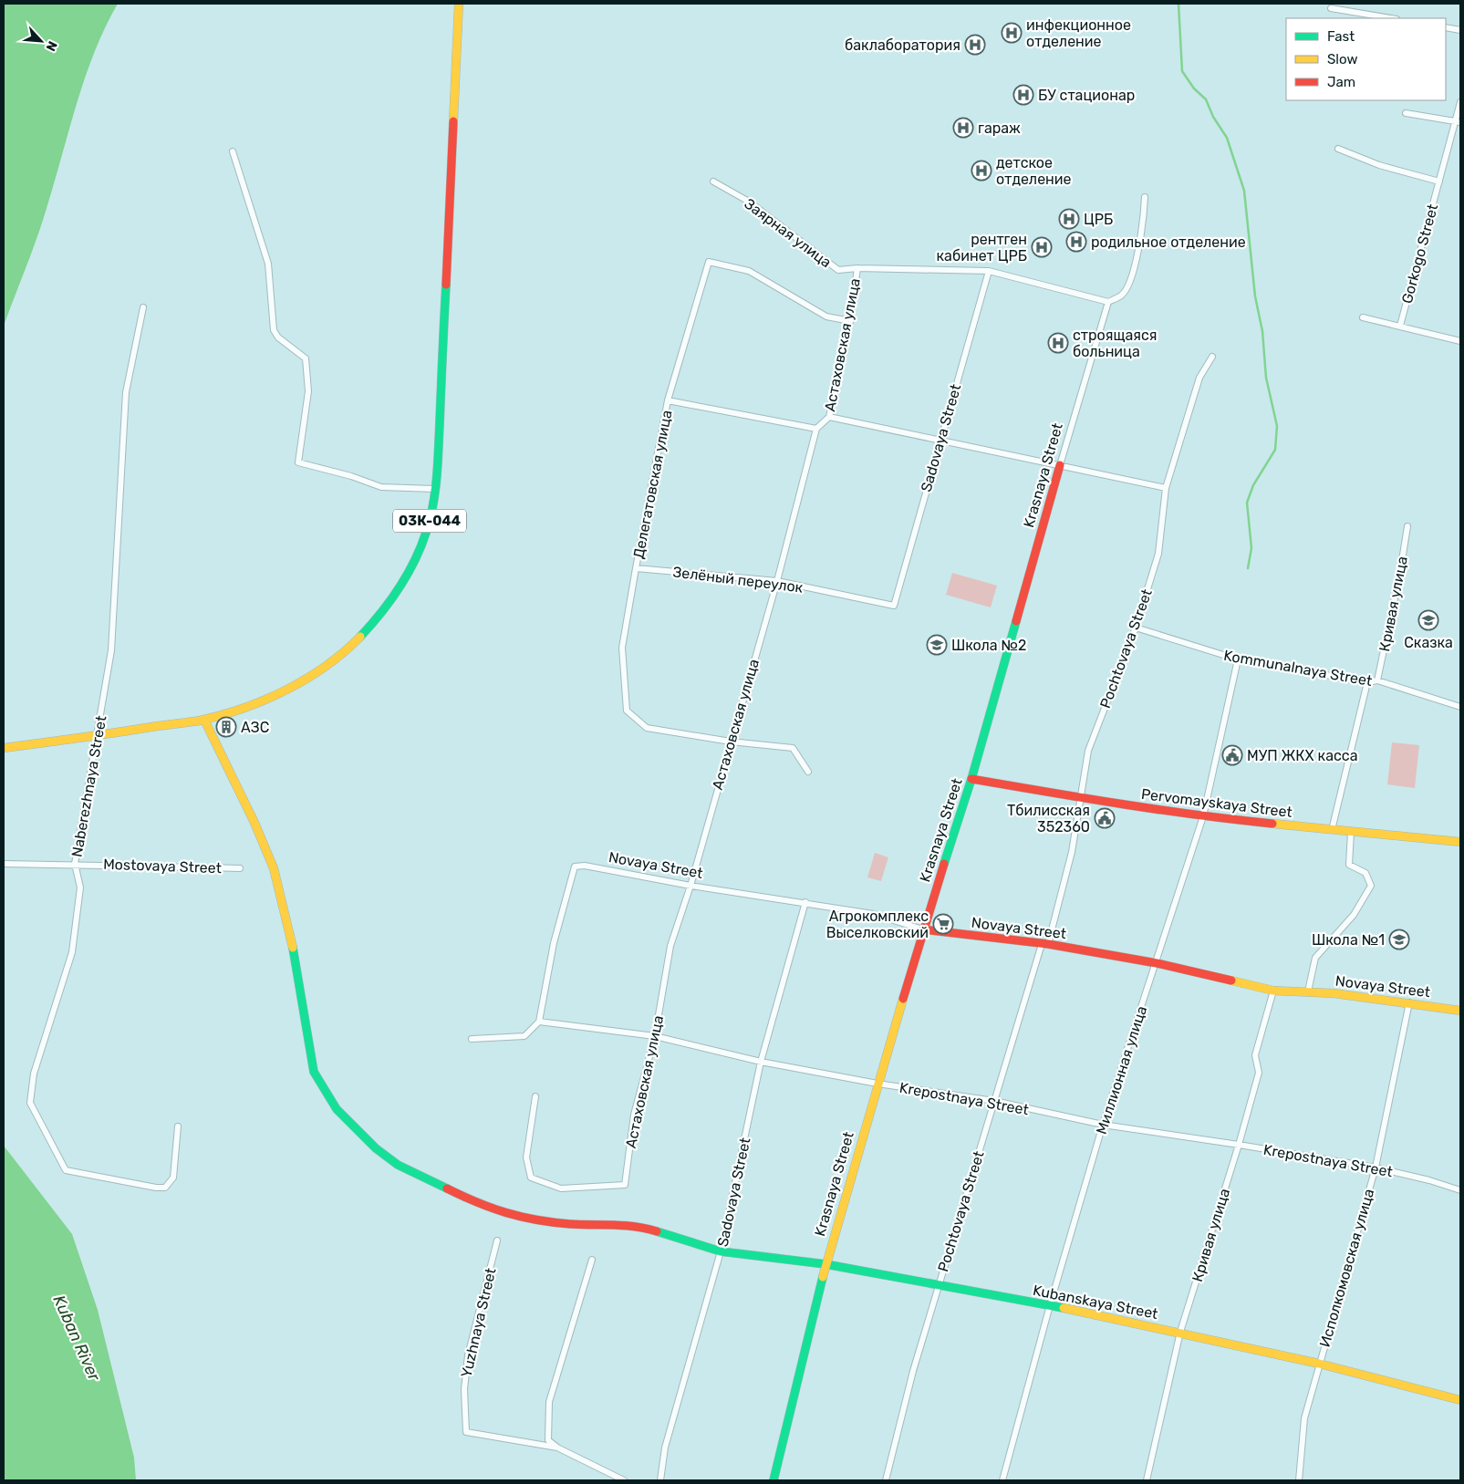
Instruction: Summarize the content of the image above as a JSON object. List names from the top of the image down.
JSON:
{
  "streets": {
    "main road": [
      "Krasnaya Street",
      "03К-044",
      "Pervomayskaya Street",
      "Novaya Street",
      "Kubanskaya Street"
    ],
    "street": [
      "Заярная улица",
      "Gorkogo Street",
      "Астаховская улица",
      "Sadovaya Street",
      "Делегатовская улица",
      "Зелёный переулок",
      "Кривая улица",
      "Pochtovaya Street",
      "Kommunalnaya Street",
      "Naberezhnaya Street",
      "Mostovaya Street",
      "Миллионная улица",
      "Krepostnaya Street",
      "Исполкомовская улица",
      "Yuzhnaya Street"
    ]
  },
  "crossings": [
    ["Заярная улица", "Астаховская улица"],
    ["Заярная улица", "Sadovaya Street"],
    ["Заярная улица", "Krasnaya Street"],
    ["Астаховская улица", "Делегатовская улица"],
    ["Астаховская улица", "Зелёный переулок"],
    ["Астаховская улица", "Novaya Street"],
    ["Астаховская улица", "Krepostnaya Street"],
    ["Sadovaya Street", "Зелёный переулок"],
    ["Sadovaya Street", "Novaya Street"],
    ["Sadovaya Street", "Krepostnaya Street"],
    ["Sadovaya Street", "Kubanskaya Street"],
    ["Krasnaya Street", "Pervomayskaya Street"],
    ["Krasnaya Street", "Novaya Street"],
    ["Krasnaya Street", "Krepostnaya Street"],
    ["Krasnaya Street", "Kubanskaya Street"],
    ["Делегатовская улица", "Зелёный переулок"],
    ["03К-044", "Naberezhnaya Street"],
    ["03К-044", "Kubanskaya Street"],
    ["Кривая улица", "Kommunalnaya Street"],
    ["Кривая улица", "Novaya Street"],
    ["Кривая улица", "Krepostnaya Street"],
    ["Кривая улица", "Kubanskaya Street"],
    ["Pochtovaya Street", "Kommunalnaya Street"],
    ["Pochtovaya Street", "Pervomayskaya Street"],
    ["Pochtovaya Street", "Novaya Street"],
    ["Pochtovaya Street", "Krepostnaya Street"],
    ["Pochtovaya Street", "Kubanskaya Street"],
    ["Kommunalnaya Street", "Миллионная улица"],
    ["Naberezhnaya Street", "Mostovaya Street"],
    ["Pervomayskaya Street", "Миллионная улица"],
    ["Novaya Street", "Миллионная улица"],
    ["Novaya Street", "Krepostnaya Street"],
    ["Novaya Street", "Исполкомовская улица"],
    ["Миллионная улица", "Krepostnaya Street"],
    ["Миллионная улица", "Kubanskaya Street"],
    ["Krepostnaya Street", "Исполкомовская улица"],
    ["Исполкомовская улица", "Kubanskaya Street"]
  ],
  "water": ["Kuban River"],
  "places": {
    "hospital": [
      "инфекционное отделение",
      "баклаборатория",
      "БУ стационар",
      "гараж",
      "детское отделение",
      "ЦРБ",
      "родильное отделение",
      "рентген кабинет ЦРБ",
      "строящаяся больница"
    ],
    "school or university": ["Сказка", "Школа №2", "Школа №1"],
    "building": ["АЗС"],
    "public building": ["МУП ЖКХ касса", "Тбилисская 352360"],
    "supermarket": ["Агрокомплекс Выселковский"]
  },
  "legend": ["Fast", "Slow", "Jam"],
  "north": "bottom right"
}
